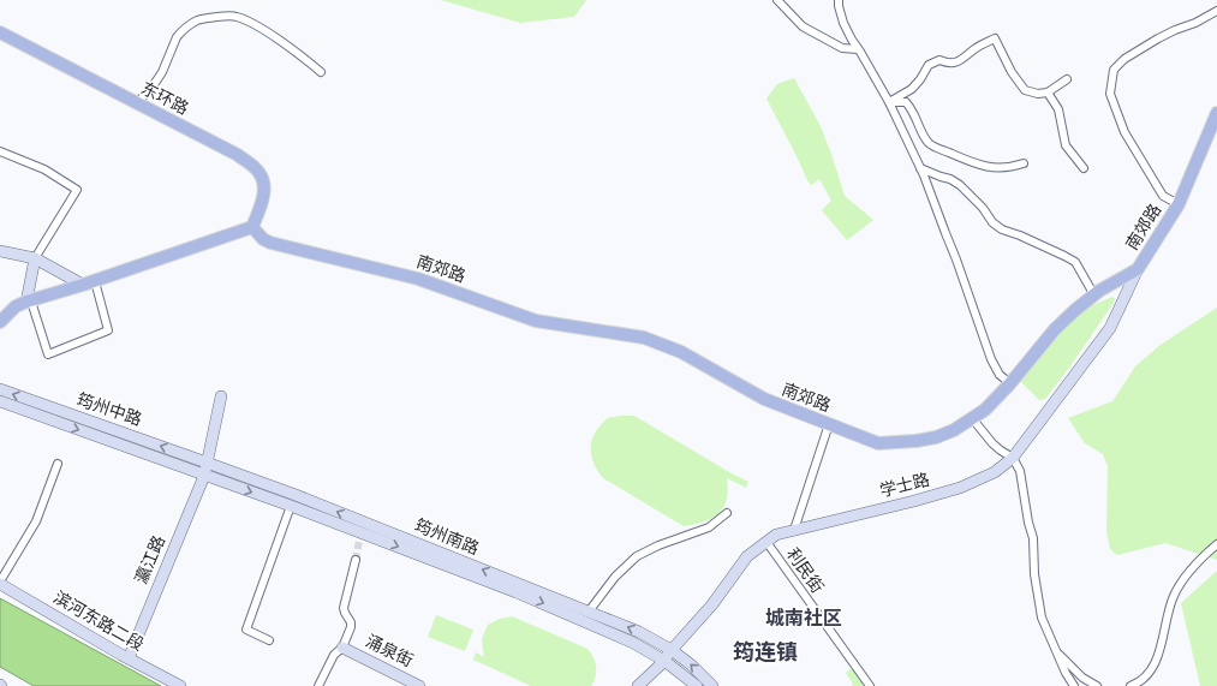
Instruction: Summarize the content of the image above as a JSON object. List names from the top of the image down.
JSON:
{
  "streets": {
    "main road": [
      "东环路",
      "南郊路",
      "筠州中路",
      "学士路",
      "筠州南路",
      "瀛江路",
      "滨河东路二段",
      "涌泉街"
    ],
    "street": ["利民街"]
  },
  "crossings": [
    ["东环路", "南郊路"],
    ["南郊路", "学士路"],
    ["筠州中路", "筠州南路"],
    ["筠州中路", "瀛江路"],
    ["学士路", "筠州南路"],
    ["学士路", "利民街"],
    ["筠州南路", "瀛江路"],
    ["瀛江路", "滨河东路二段"]
  ],
  "districts": ["城南社区", "筠连镇"]
}
